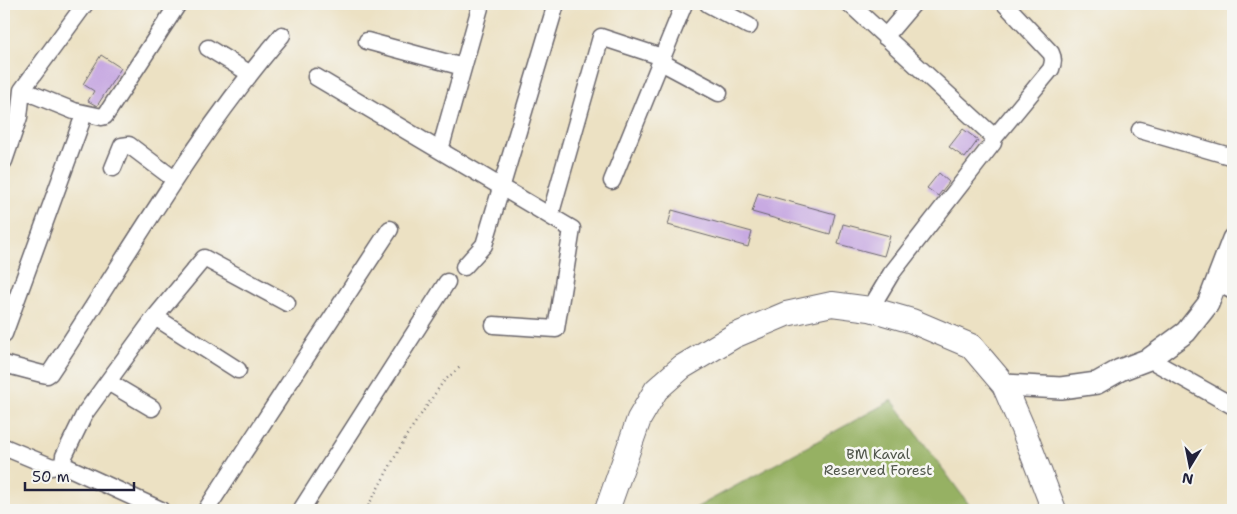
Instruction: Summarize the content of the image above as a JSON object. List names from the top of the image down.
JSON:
{
  "parks": ["BM Kaval Reserved Forest"],
  "scale_bar": "50 m",
  "north": "bottom"
}
